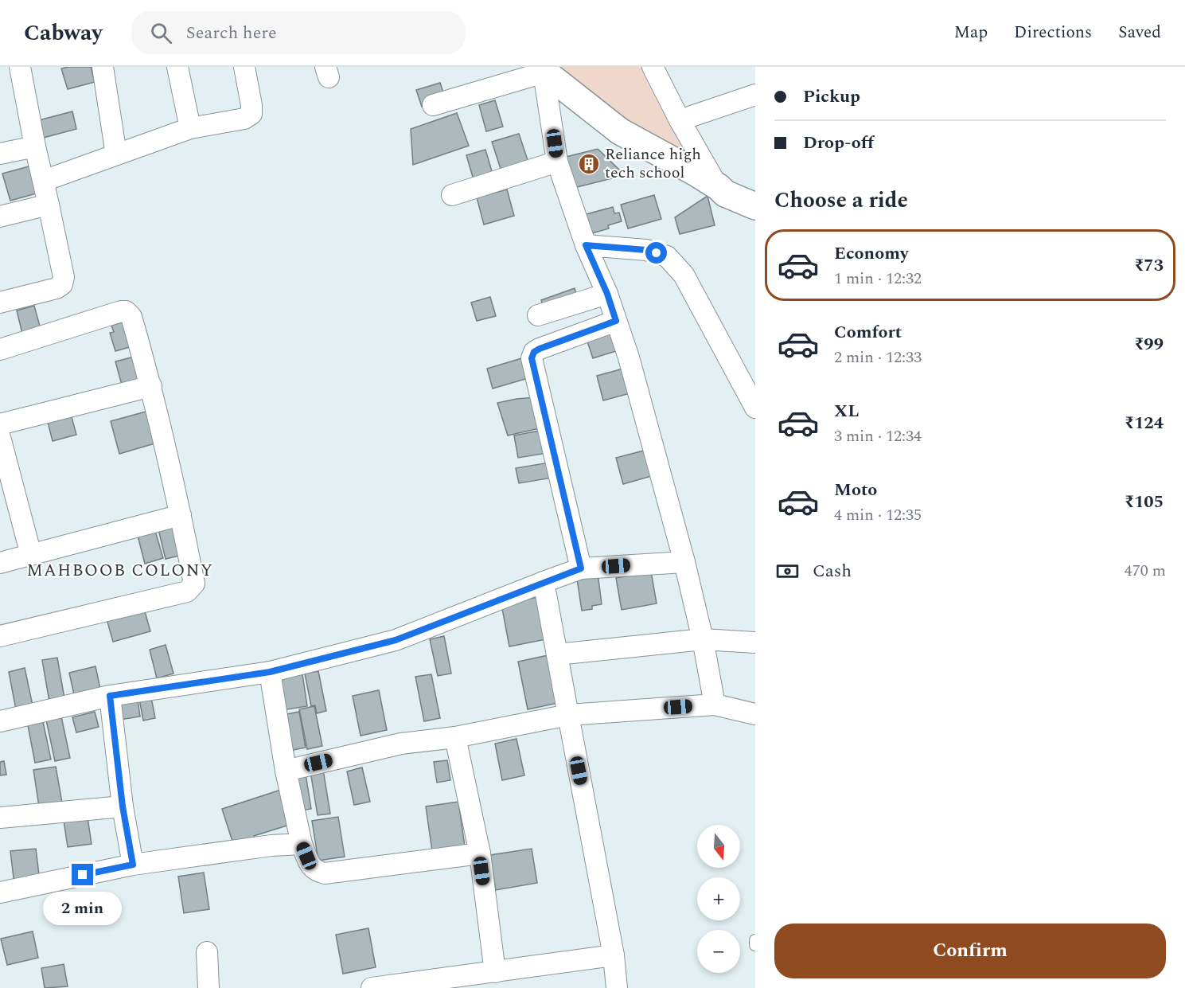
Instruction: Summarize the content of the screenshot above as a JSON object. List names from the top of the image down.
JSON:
{
  "districts": ["MAHBOOB COLONY"],
  "places": {
    "building": ["Reliance high tech school"]
  },
  "north": "bottom",
  "page": {
    "header": "Cabway",
    "search": "Search here",
    "nav": ["Map", "Directions", "Saved"],
    "banner": ["Pickup", "Drop-off"],
    "heading": "Choose a ride",
    "list": [
      {
        "name": "Economy",
        "note": "1 min · 12:32",
        "value": "₹73"
      },
      {
        "name": "Comfort",
        "note": "2 min · 12:33",
        "value": "₹99"
      },
      {
        "name": "XL",
        "note": "3 min · 12:34",
        "value": "₹124"
      },
      {
        "name": "Moto",
        "note": "4 min · 12:35",
        "value": "₹105"
      }
    ],
    "pay": ["Cash", "470 m"],
    "map_buttons": ["+", "−"],
    "bubble": "2 min",
    "buttons": "Confirm"
  }
}
